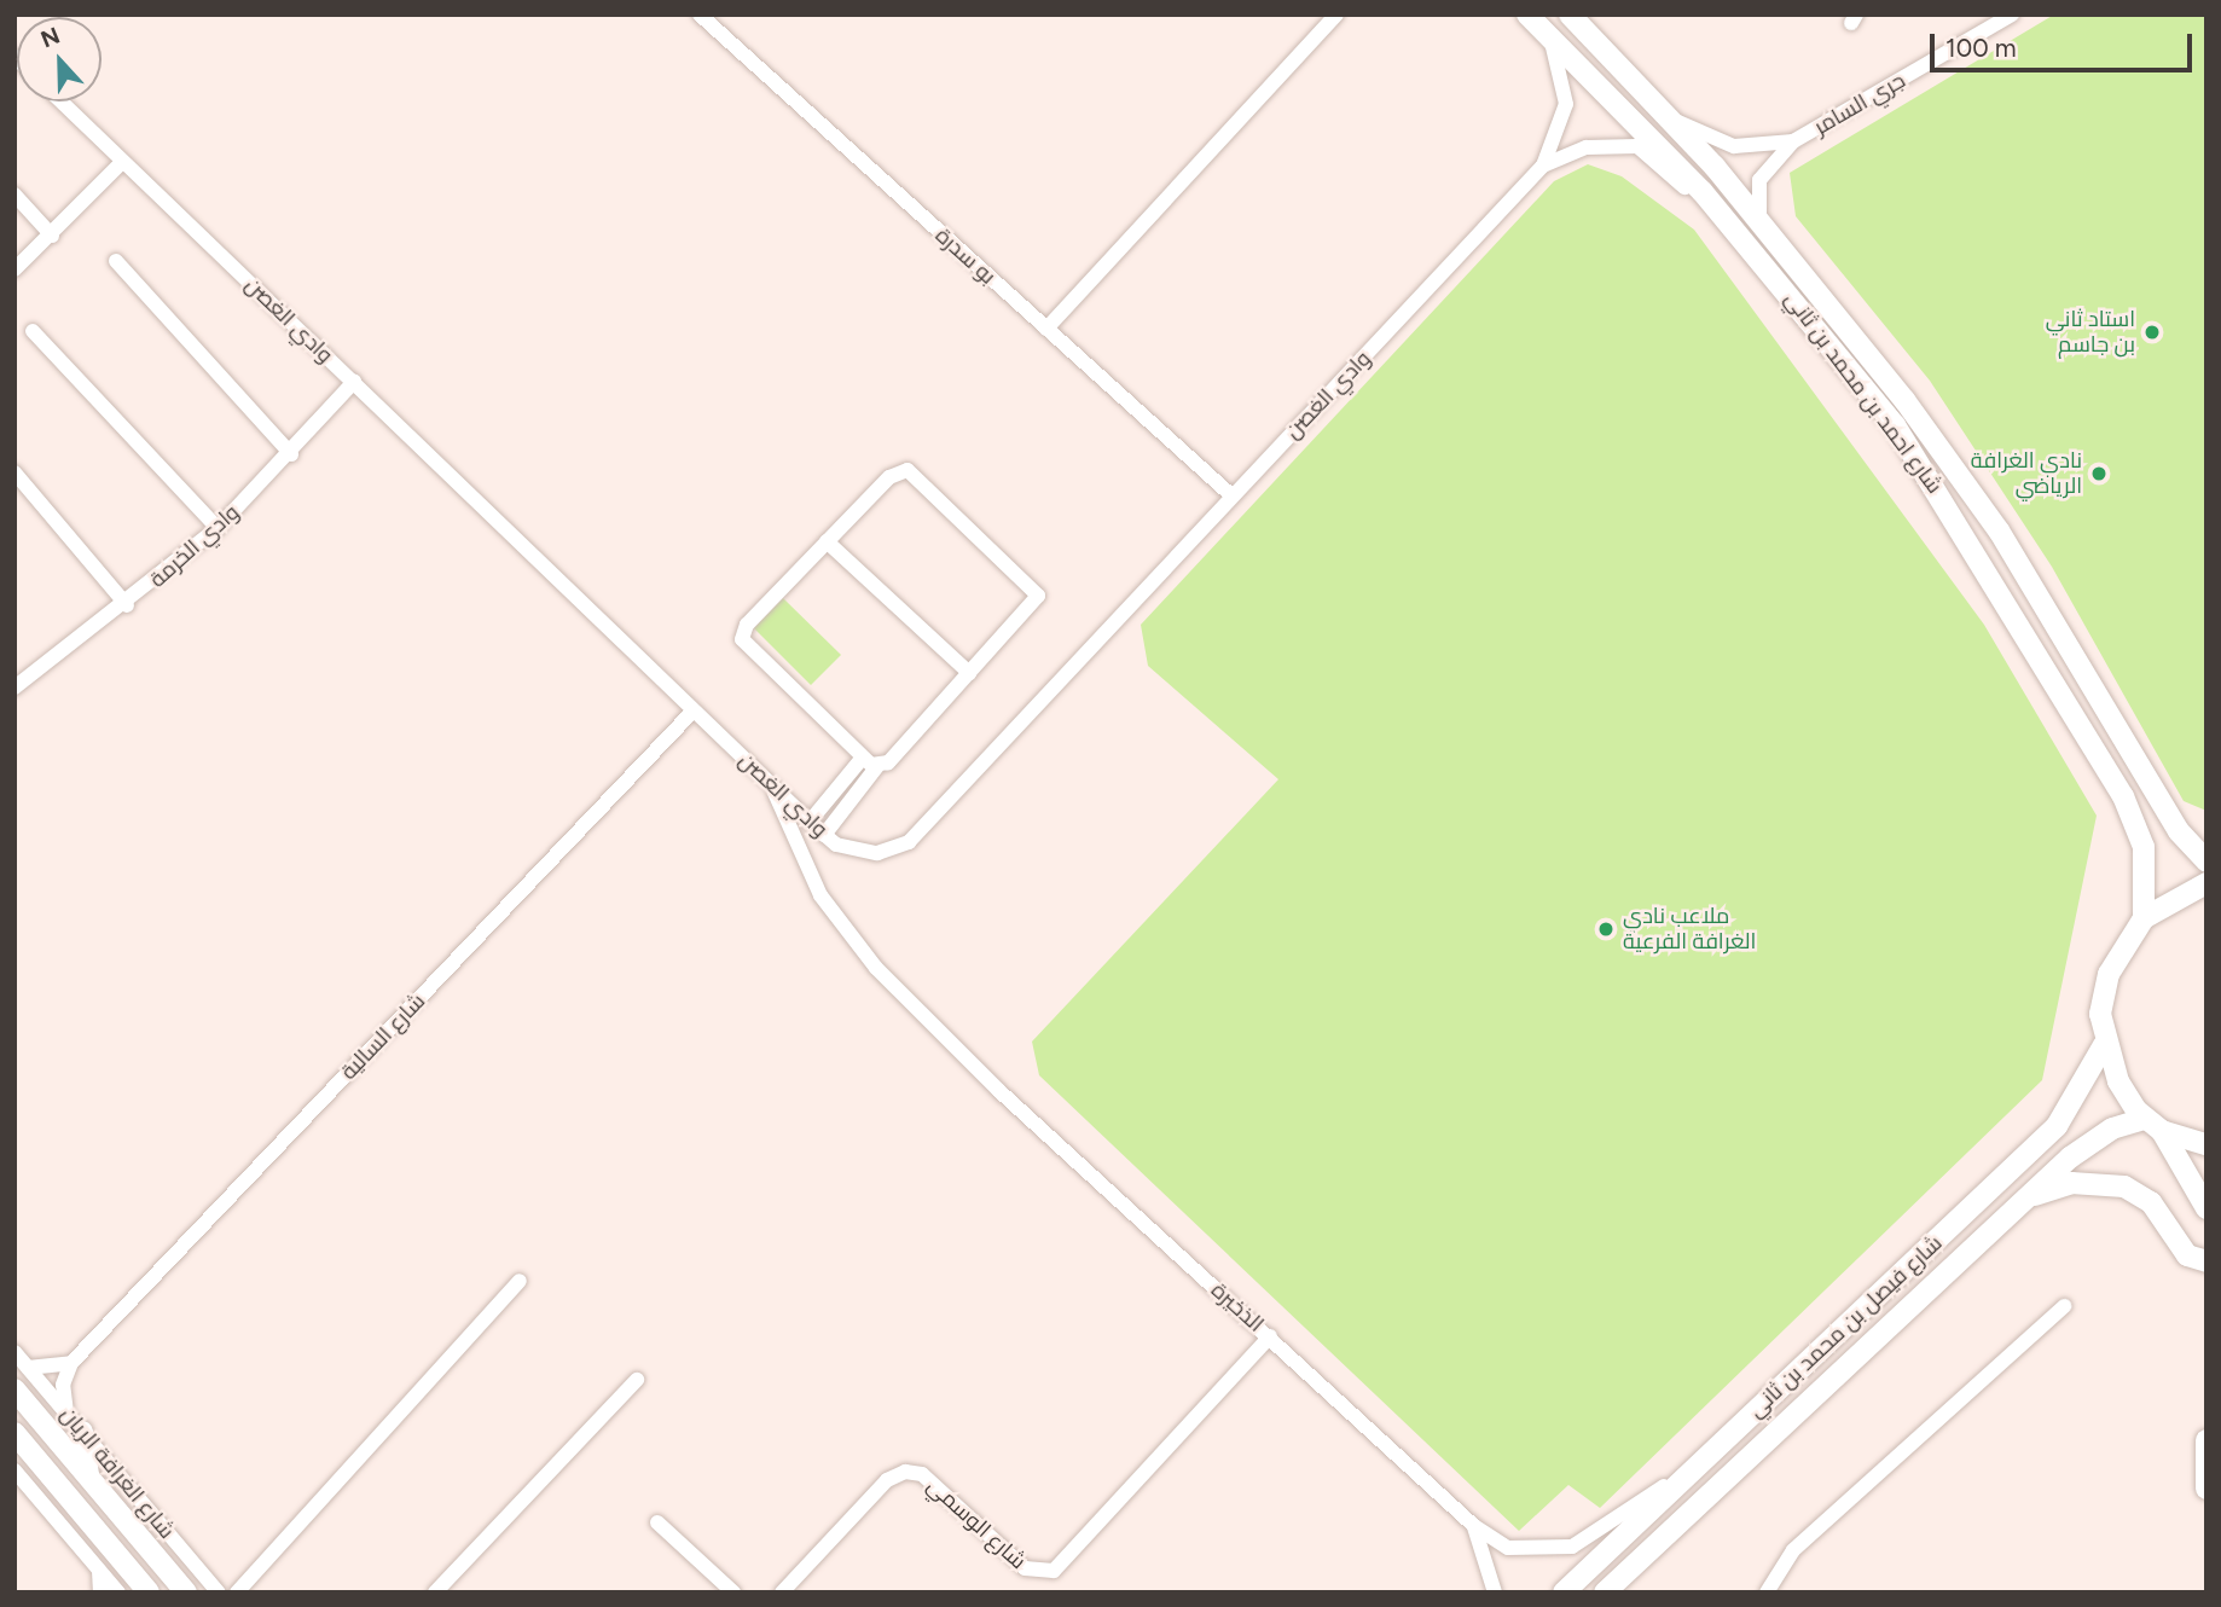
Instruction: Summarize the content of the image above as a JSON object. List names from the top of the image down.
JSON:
{
  "streets": {
    "street": [
      "جري السامر",
      "بو سدرة",
      "وادي الغصن",
      "شارع احمد بن محمد بن ثاني",
      "وادي الخرمة",
      "شارع السالية",
      "الذخيرة",
      "شارع فيصل بن محمد بن ثاني",
      "شارع الغرافة الريان",
      "شارع الوسمي"
    ]
  },
  "crossings": [
    ["جري السامر", "شارع احمد بن محمد بن ثاني"],
    ["بو سدرة", "وادي الغصن"],
    ["وادي الغصن", "شارع احمد بن محمد بن ثاني"],
    ["وادي الغصن", "وادي الخرمة"],
    ["وادي الغصن", "شارع السالية"],
    ["وادي الغصن", "الذخيرة"],
    ["الذخيرة", "شارع فيصل بن محمد بن ثاني"],
    ["الذخيرة", "شارع الوسمي"]
  ],
  "places": ["استاد ثاني بن جاسم", "نادي الغرافة الرياضي", "ملاعب نادي الغرافة الفرعية"],
  "scale_bar": "100 m",
  "north": "top"
}
